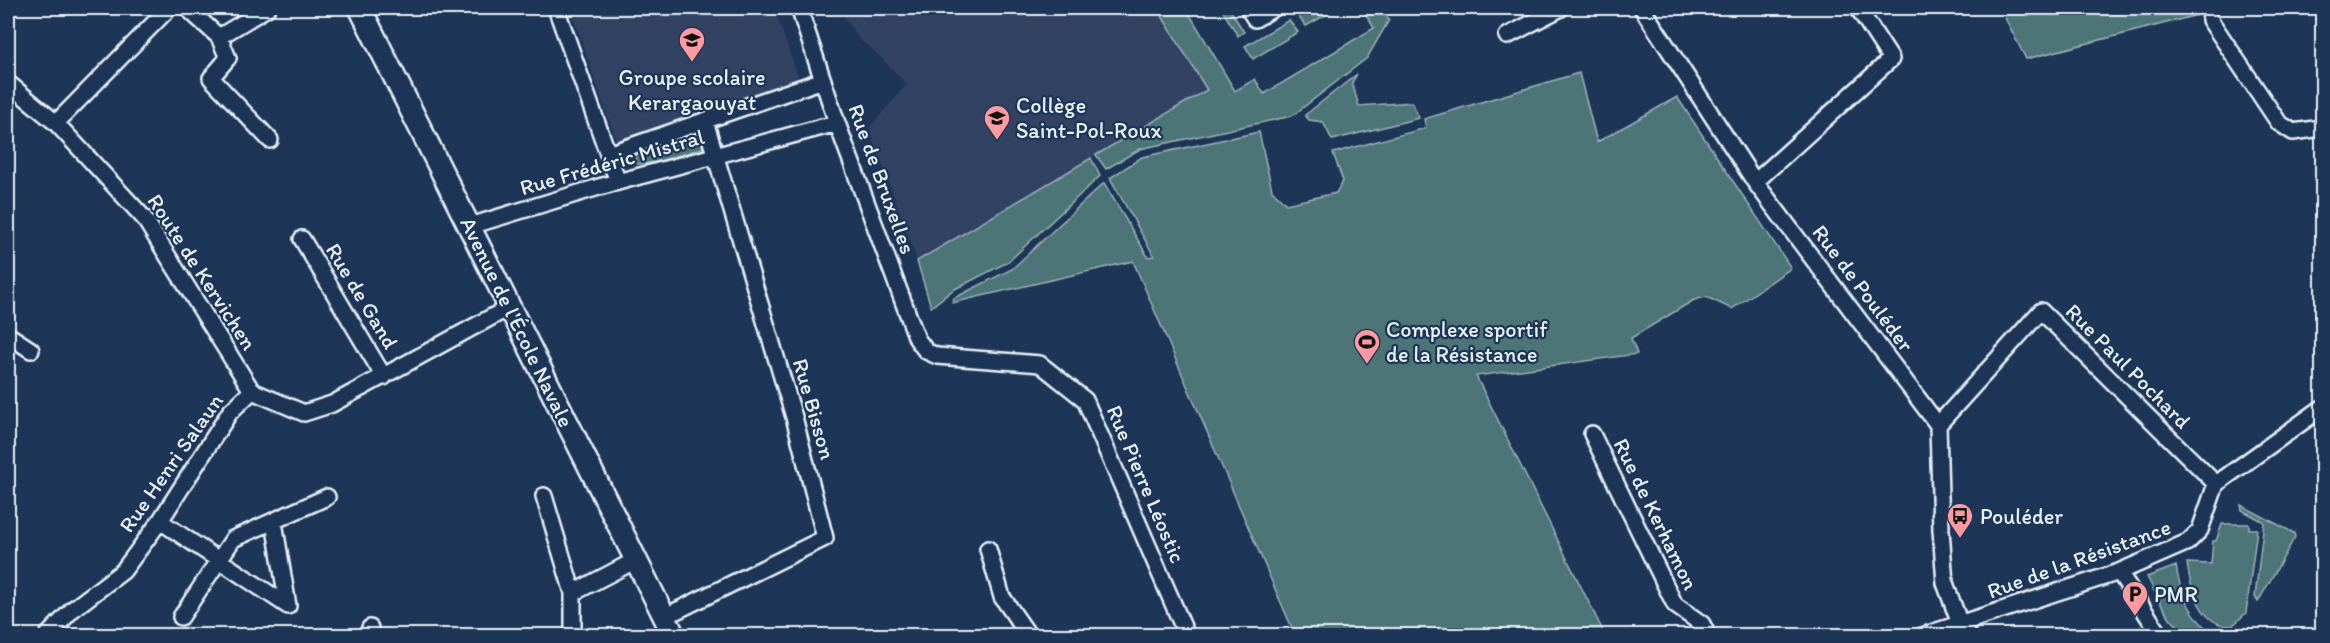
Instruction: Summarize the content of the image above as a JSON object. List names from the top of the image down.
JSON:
{
  "streets": {
    "street": [
      "Rue Frédéric Mistral",
      "Rue de Bruxelles",
      "Route de Kervichen",
      "Rue de Pouléder",
      "Rue de Gand",
      "Avenue de l'École Navale",
      "Rue Paul Pochard",
      "Rue Bisson",
      "Rue Henri Salaun",
      "Rue Pierre Léostic",
      "Rue de Kerhamon",
      "Rue de la Résistance"
    ]
  },
  "crossings": [
    ["Rue Frédéric Mistral", "Rue de Bruxelles"],
    ["Rue Frédéric Mistral", "Avenue de l'École Navale"],
    ["Rue Frédéric Mistral", "Rue Bisson"],
    ["Rue de Bruxelles", "Rue Pierre Léostic"],
    ["Route de Kervichen", "Rue Henri Salaun"],
    ["Rue de Pouléder", "Rue Paul Pochard"],
    ["Rue de Gand", "Rue Henri Salaun"],
    ["Avenue de l'École Navale", "Rue Bisson"],
    ["Avenue de l'École Navale", "Rue Henri Salaun"],
    ["Rue Paul Pochard", "Rue de la Résistance"]
  ],
  "places": {
    "school or university": ["Groupe scolaire Kerargaouyat", "Collège Saint-Pol-Roux"],
    "sports": ["Complexe sportif de la Résistance"],
    "bus stop": ["Pouléder"],
    "parking": ["PMR"]
  }
}
